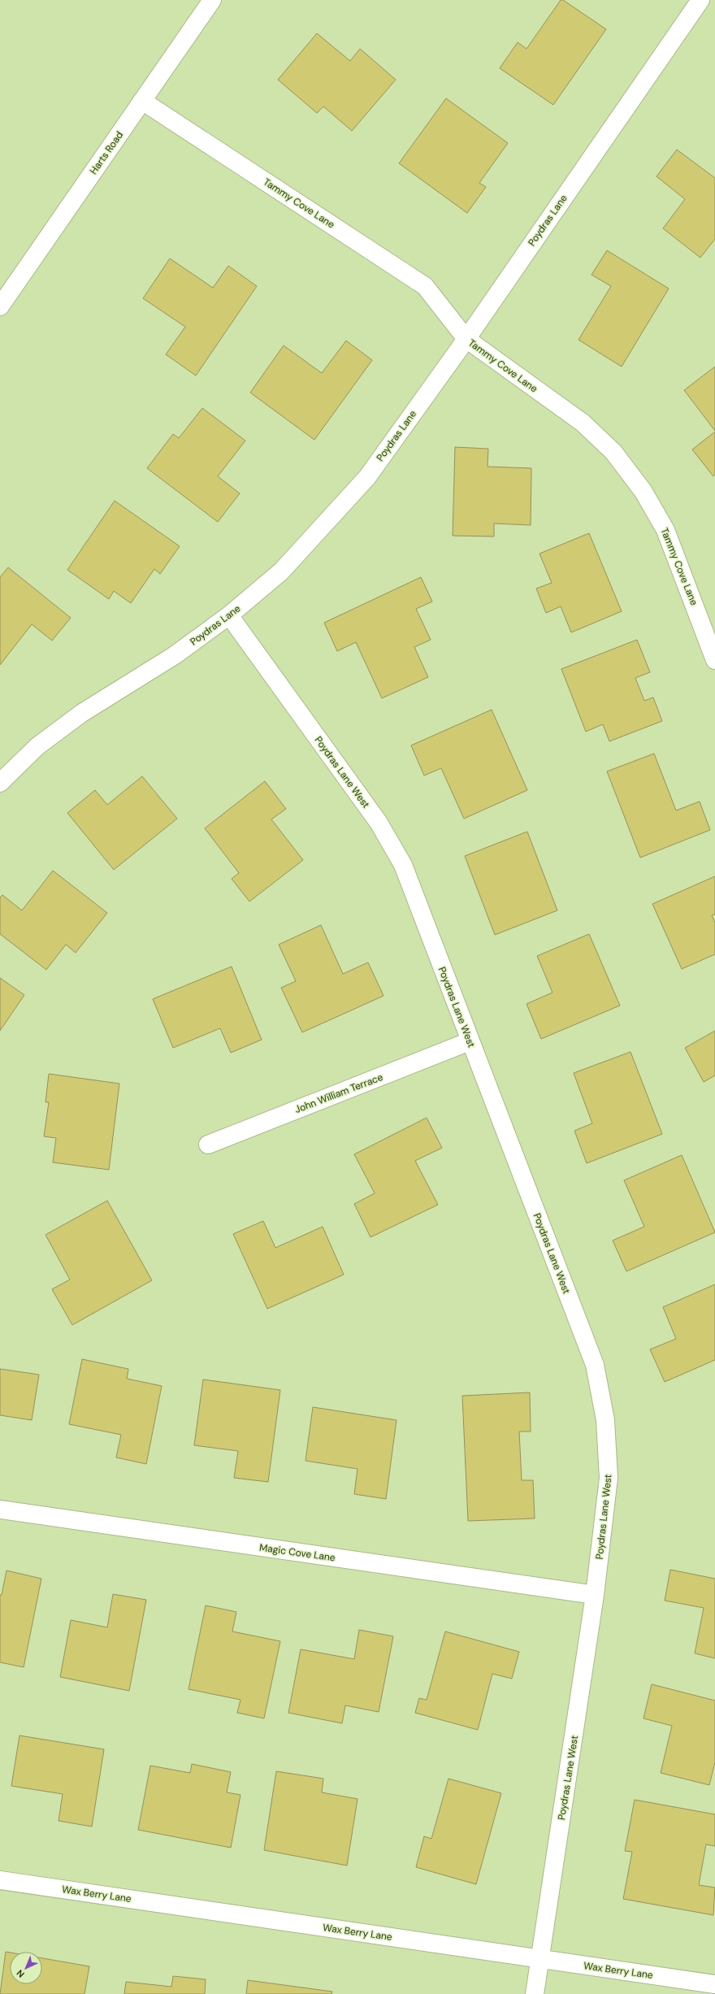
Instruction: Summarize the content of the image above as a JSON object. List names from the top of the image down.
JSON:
{
  "streets": {
    "street": [
      "Harts Road",
      "Tammy Cove Lane",
      "Poydras Lane",
      "Poydras Lane West",
      "John William Terrace",
      "Magic Cove Lane",
      "Wax Berry Lane"
    ]
  },
  "crossings": [
    ["Harts Road", "Tammy Cove Lane"],
    ["Tammy Cove Lane", "Poydras Lane"],
    ["Poydras Lane", "Poydras Lane West"],
    ["Poydras Lane West", "John William Terrace"],
    ["Poydras Lane West", "Magic Cove Lane"],
    ["Poydras Lane West", "Wax Berry Lane"]
  ],
  "north": "bottom left"
}
